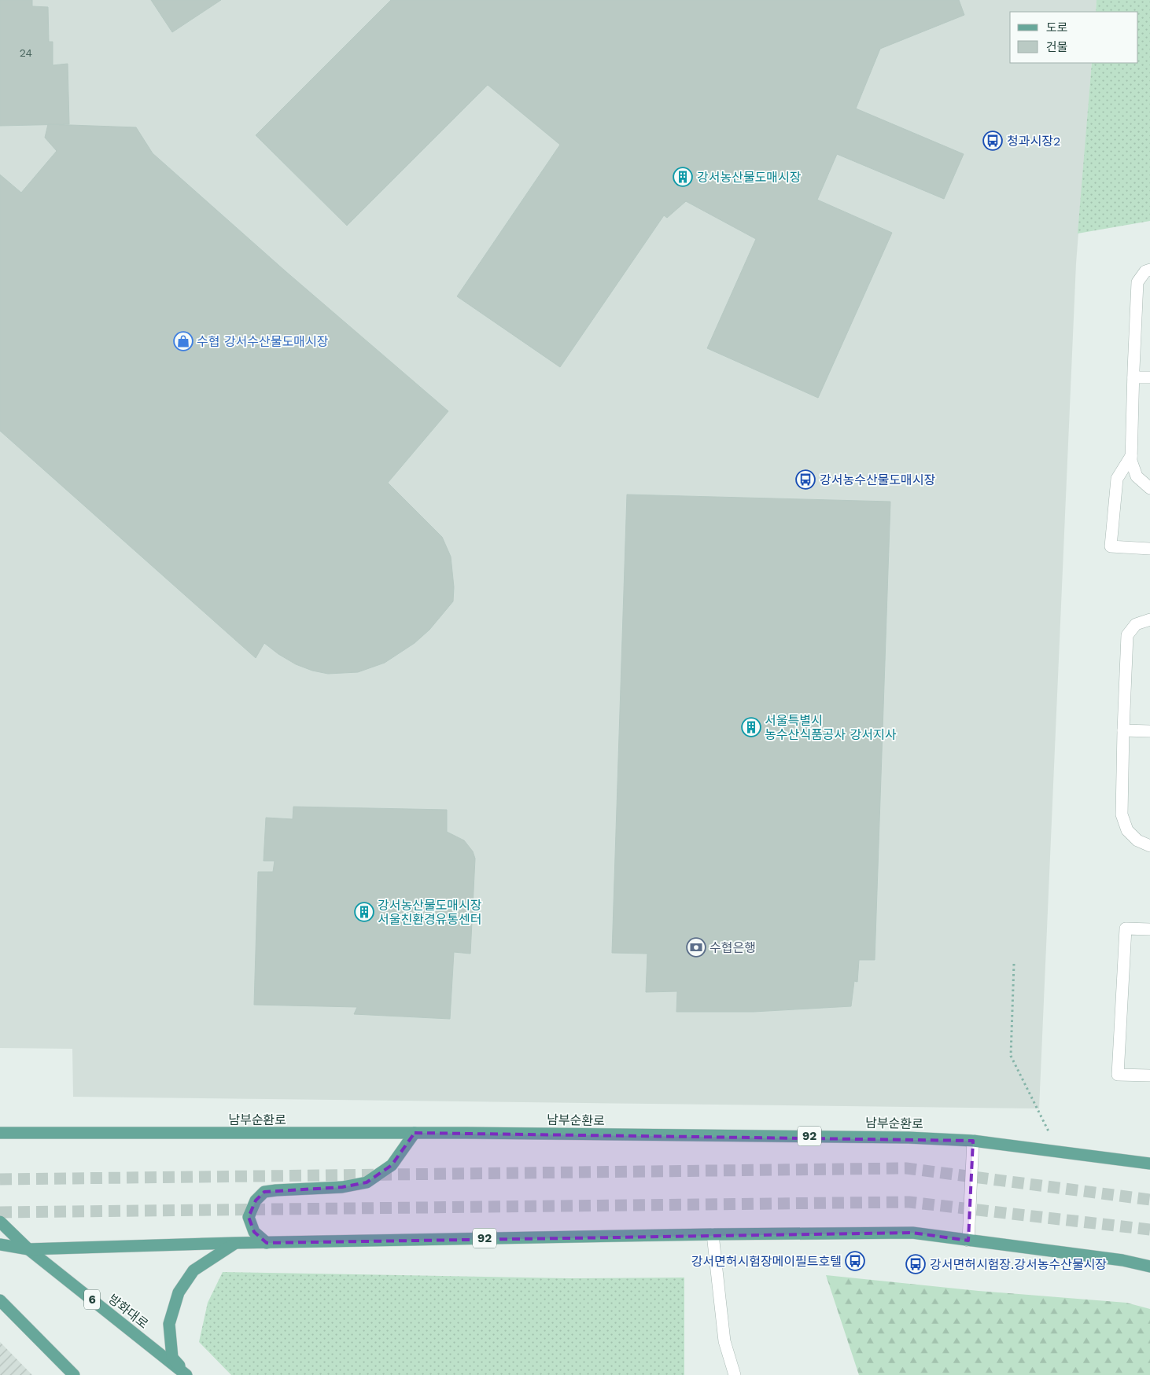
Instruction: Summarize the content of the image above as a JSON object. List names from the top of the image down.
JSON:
{
  "streets": {
    "main road": [
      "남부순환로",
      "92",
      "6",
      "방화대로"
    ]
  },
  "crossings": [
    ["92", "방화대로"]
  ],
  "places": {
    "bus stop": [
      "청과시장2",
      "강서농수산물도매시장",
      "강서면허시험장메이필트호텔",
      "강서면허시험장.강서농수산물시장"
    ],
    "building": ["강서농산물도매시장", "서울특별시 농수산식품공사 강서지사", "강서농산물도매시장 서울친환경유통센터"],
    "shop": ["수협 강서수산물도매시장"],
    "bank": ["수협은행"]
  },
  "house_numbers": ["24"],
  "legend": ["도로", "건물"]
}
